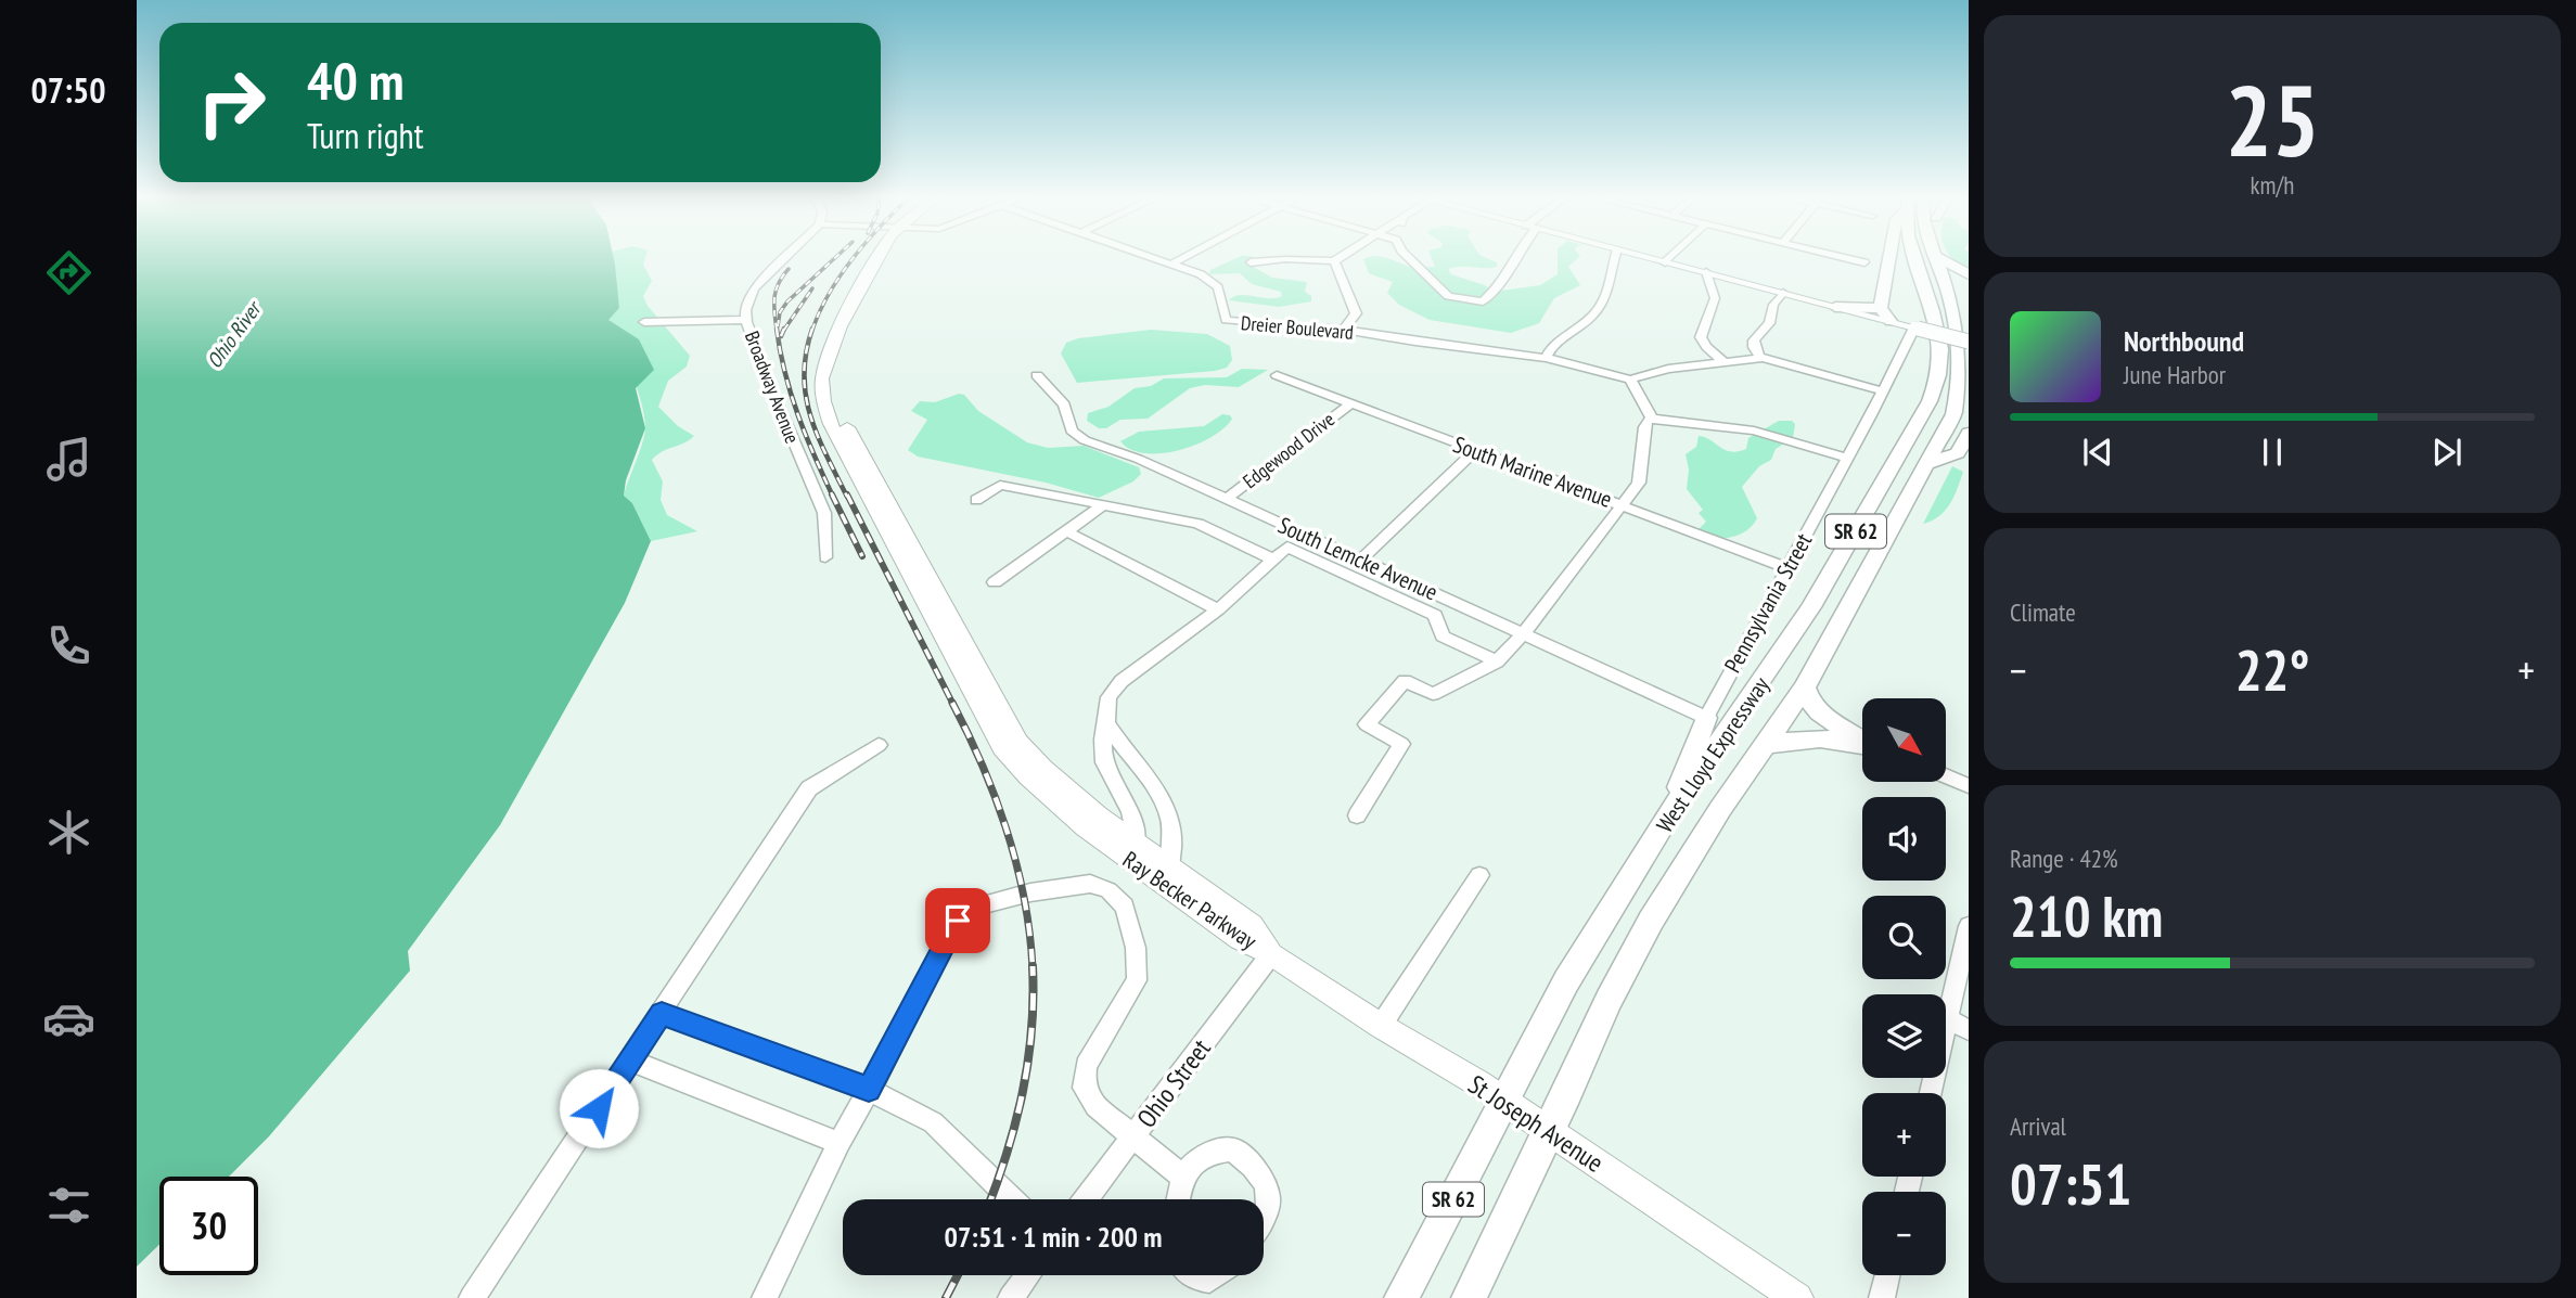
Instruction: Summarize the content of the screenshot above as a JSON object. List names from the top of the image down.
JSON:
{
  "streets": {
    "highway": ["SR 62", "West Lloyd Expressway"],
    "main road": ["Ray Becker Parkway", "St Joseph Avenue"],
    "street": [
      "Dreier Boulevard",
      "Broadway Avenue",
      "Edgewood Drive",
      "South Marine Avenue",
      "South Lemcke Avenue",
      "Pennsylvania Street",
      "Ohio Street"
    ]
  },
  "crossings": [
    ["Edgewood Drive", "South Marine Avenue"],
    ["Edgewood Drive", "South Lemcke Avenue"],
    ["South Marine Avenue", "Pennsylvania Street"],
    ["South Lemcke Avenue", "Pennsylvania Street"],
    ["West Lloyd Expressway", "St Joseph Avenue"],
    ["Ray Becker Parkway", "Ohio Street"],
    ["Ray Becker Parkway", "St Joseph Avenue"],
    ["Ohio Street", "St Joseph Avenue"]
  ],
  "water": ["Ohio River"],
  "north": "bottom right",
  "page": {
    "tabs": "07:50",
    "tile": [
      ["25", "km/h"],
      "Climate",
      ["Range · 42%", "210 km"],
      ["Arrival", "07:51"]
    ],
    "turn": ["40 m", "Turn right"],
    "song": ["Northbound", "June Harbor"],
    "heat": ["−", "22°", "+"],
    "map_buttons": ["+", "−"],
    "limit": "30",
    "trip": "07:51 · 1 min · 200 m"
  }
}
